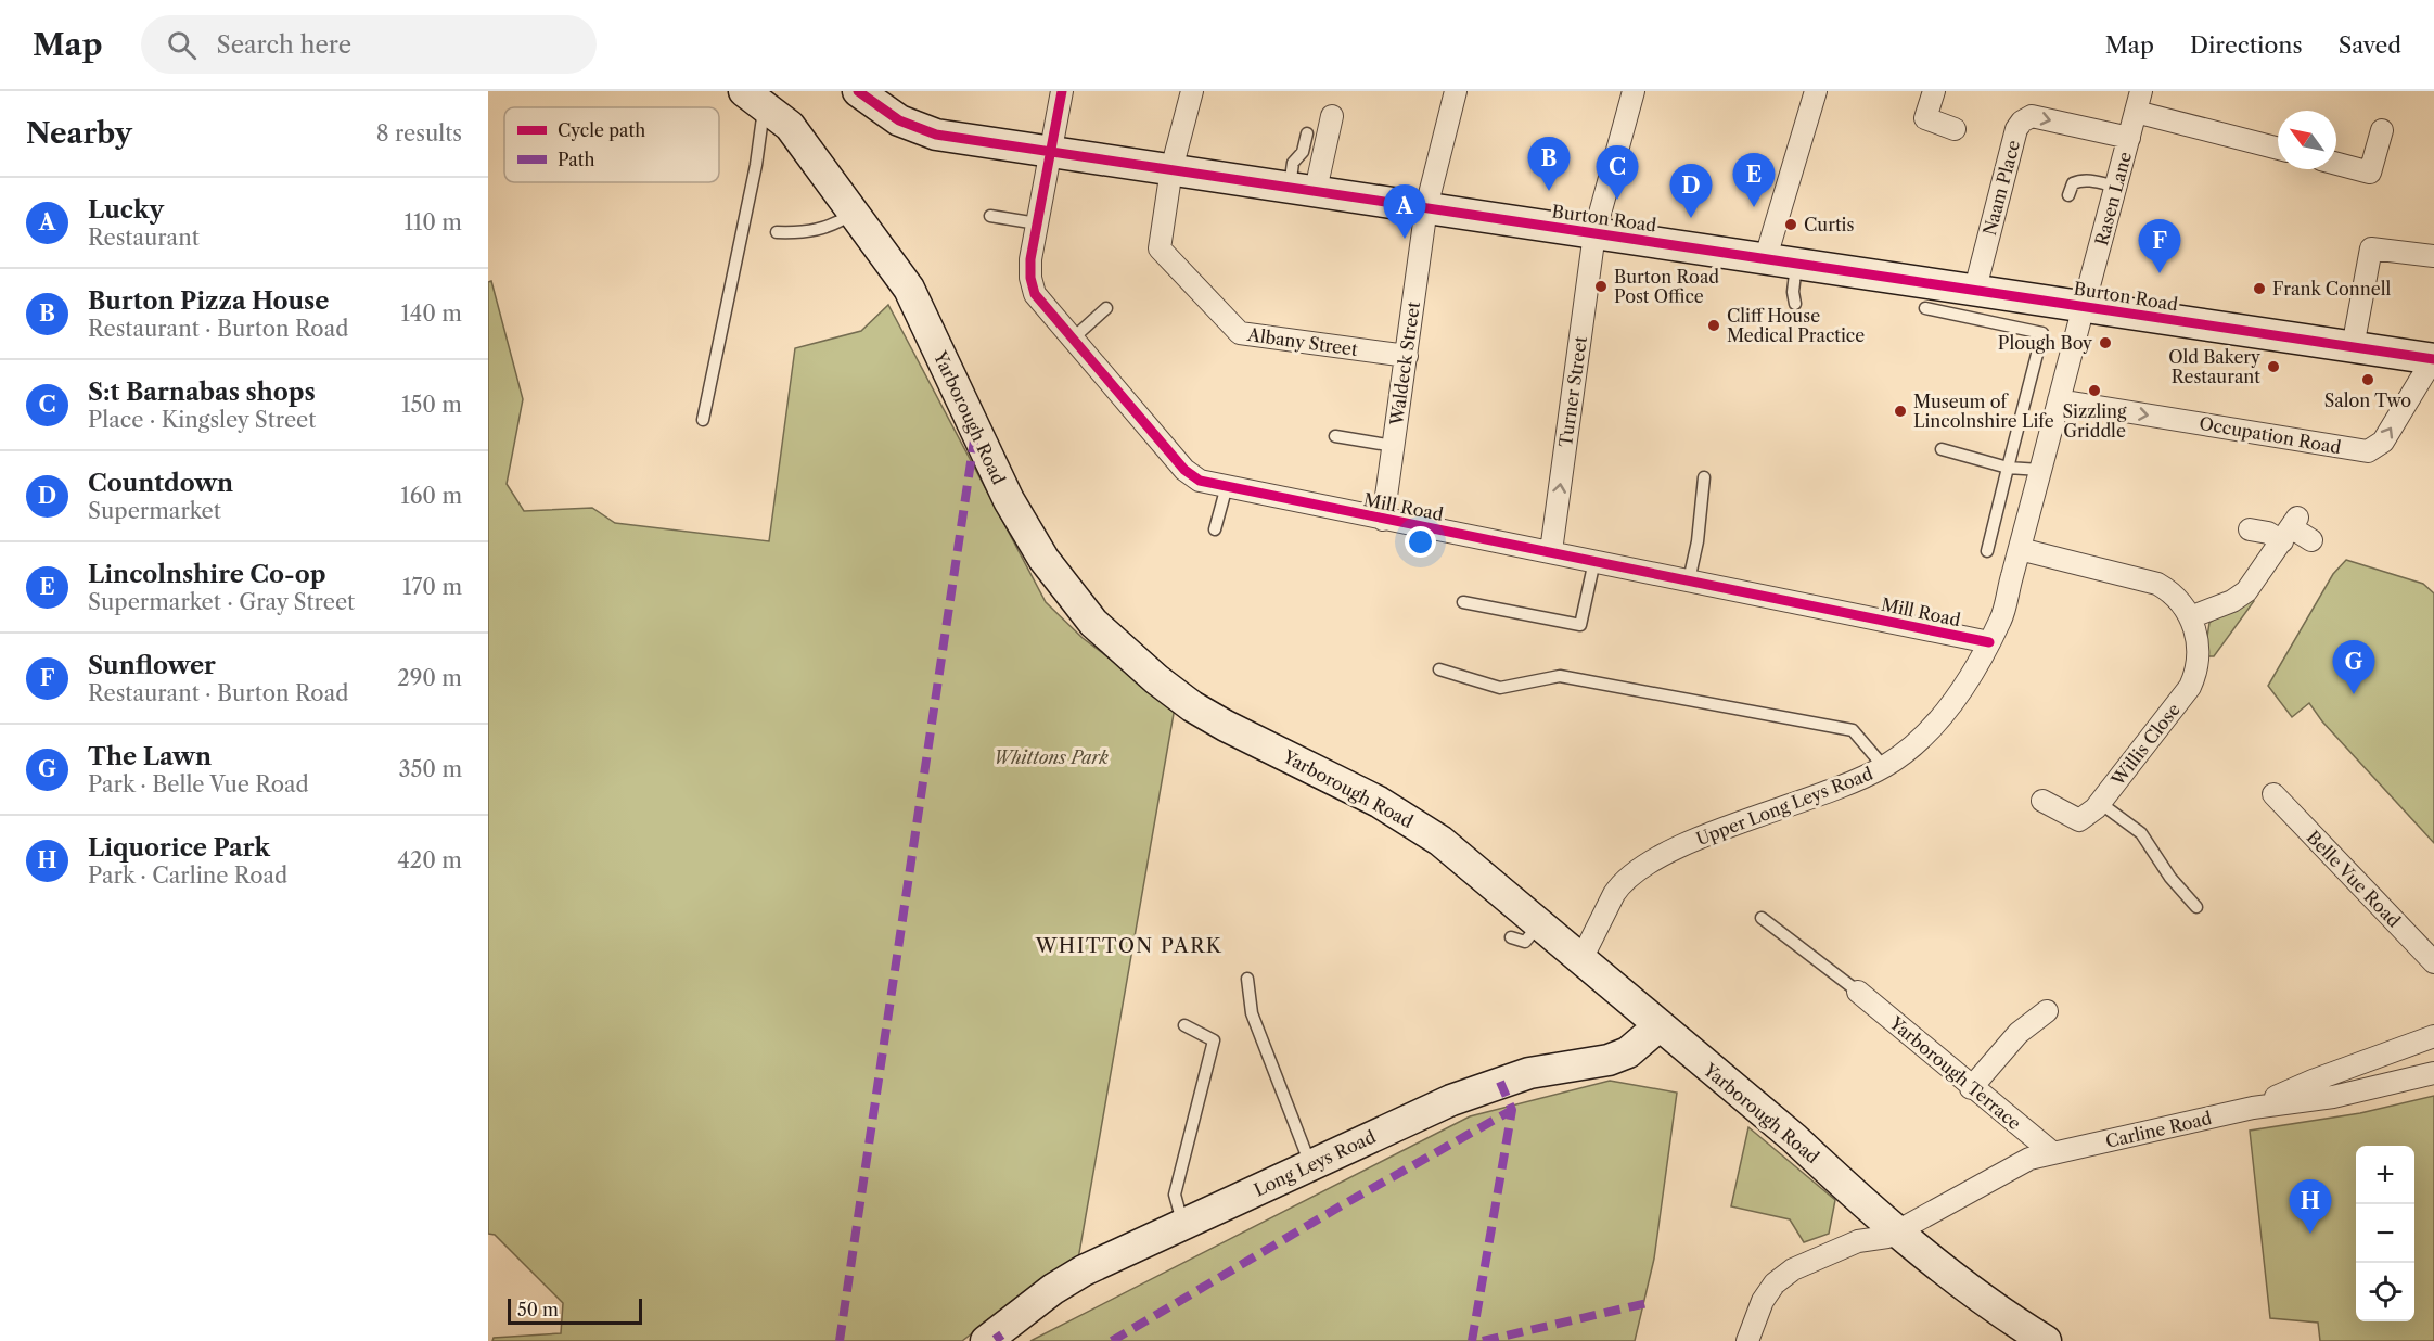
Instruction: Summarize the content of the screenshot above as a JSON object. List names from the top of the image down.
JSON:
{
  "streets": {
    "street": [
      "Naam Place",
      "Rasen Lane",
      "Burton Road",
      "Albany Street",
      "Waldeck Street",
      "Turner Street",
      "Yarborough Road",
      "Occupation Road",
      "Mill Road",
      "Willis Close",
      "Upper Long Leys Road",
      "Belle Vue Road",
      "Yarborough Terrace",
      "Carline Road",
      "Long Leys Road"
    ]
  },
  "crossings": [
    ["Naam Place", "Rasen Lane"],
    ["Naam Place", "Burton Road"],
    ["Rasen Lane", "Burton Road"],
    ["Rasen Lane", "Upper Long Leys Road"],
    ["Burton Road", "Albany Street"],
    ["Burton Road", "Waldeck Street"],
    ["Burton Road", "Turner Street"],
    ["Burton Road", "Occupation Road"],
    ["Burton Road", "Mill Road"],
    ["Burton Road", "Upper Long Leys Road"],
    ["Albany Street", "Waldeck Street"],
    ["Waldeck Street", "Mill Road"],
    ["Turner Street", "Mill Road"],
    ["Yarborough Road", "Upper Long Leys Road"],
    ["Yarborough Road", "Carline Road"],
    ["Yarborough Road", "Long Leys Road"],
    ["Occupation Road", "Upper Long Leys Road"],
    ["Mill Road", "Upper Long Leys Road"],
    ["Willis Close", "Upper Long Leys Road"],
    ["Yarborough Terrace", "Carline Road"]
  ],
  "one_way": ["Turner Street", "Occupation Road"],
  "districts": ["WHITTON PARK"],
  "parks": ["Whittons Park"],
  "places": [
    "Curtis",
    "Burton Road Post Office",
    "Frank Connell",
    "Cliff House Medical Practice",
    "Plough Boy",
    "Old Bakery Restaurant",
    "Salon Two",
    "Sizzling Griddle",
    "Museum of Lincolnshire Life"
  ],
  "legend": ["Cycle path", "Path"],
  "scale_bar": "50 m",
  "north": "top left",
  "page": {
    "header": "Map",
    "search": "Search here",
    "nav": ["Map", "Directions", "Saved"],
    "heading": ["Nearby", "8 results"],
    "pins": [
      "B",
      "C",
      "E",
      "D",
      "A",
      "F",
      "G",
      "H"
    ],
    "list": [
      {
        "mark": "A",
        "name": "Lucky",
        "note": "Restaurant",
        "value": "110 m"
      },
      {
        "mark": "B",
        "name": "Burton Pizza House",
        "note": "Restaurant · Burton Road",
        "value": "140 m"
      },
      {
        "mark": "C",
        "name": "S:t Barnabas shops",
        "note": "Place · Kingsley Street",
        "value": "150 m"
      },
      {
        "mark": "D",
        "name": "Countdown",
        "note": "Supermarket",
        "value": "160 m"
      },
      {
        "mark": "E",
        "name": "Lincolnshire Co-op",
        "note": "Supermarket · Gray Street",
        "value": "170 m"
      },
      {
        "mark": "F",
        "name": "Sunflower",
        "note": "Restaurant · Burton Road",
        "value": "290 m"
      },
      {
        "mark": "G",
        "name": "The Lawn",
        "note": "Park · Belle Vue Road",
        "value": "350 m"
      },
      {
        "mark": "H",
        "name": "Liquorice Park",
        "note": "Park · Carline Road",
        "value": "420 m"
      }
    ],
    "map_buttons": ["+", "−"],
    "scale": "50 m"
  }
}
